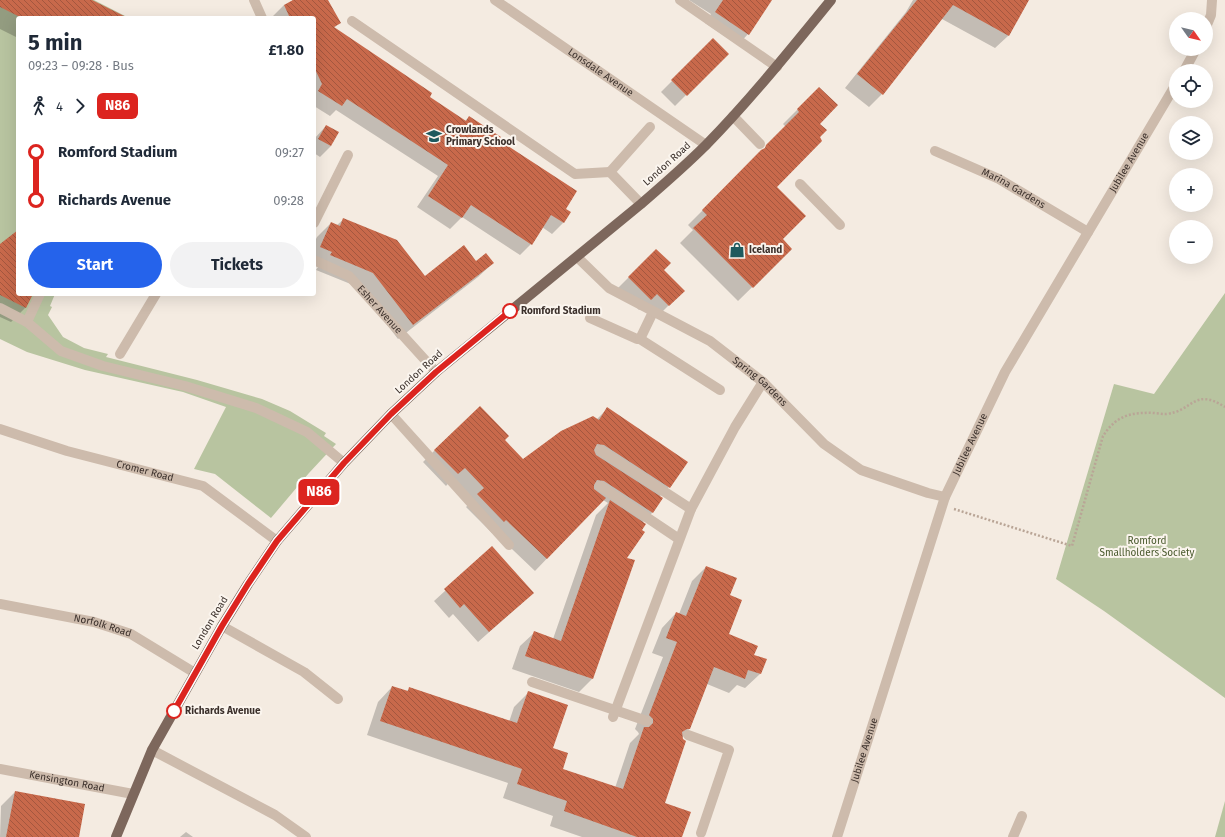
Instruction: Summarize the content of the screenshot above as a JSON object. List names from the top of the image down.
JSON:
{
  "streets": {
    "main road": ["London Road"],
    "street": [
      "Lonsdale Avenue",
      "Jubilee Avenue",
      "Marina Gardens",
      "Esher Avenue",
      "Spring Gardens",
      "Cromer Road",
      "Norfolk Road",
      "Kensington Road"
    ]
  },
  "crossings": [
    ["Lonsdale Avenue", "London Road"],
    ["Jubilee Avenue", "Marina Gardens"],
    ["Jubilee Avenue", "Spring Gardens"],
    ["London Road", "Esher Avenue"],
    ["London Road", "Spring Gardens"],
    ["London Road", "Cromer Road"],
    ["London Road", "Norfolk Road"],
    ["London Road", "Kensington Road"]
  ],
  "parks": ["Romford Smallholders Society"],
  "places": {
    "school or university": ["Crowlands Primary School"],
    "shop": ["Iceland"],
    "other": ["Romford Stadium", "Richards Avenue"]
  },
  "lines": ["bus line N86"],
  "north": "bottom right",
  "page": {
    "on_map": "N86",
    "map_buttons": ["+", "−"],
    "heading": ["5 min", "09:23 – 09:28 · Bus", "£1.80"],
    "legs": ["4", "N86"],
    "list": [
      {
        "name": "Romford Stadium",
        "value": "09:27"
      },
      {
        "name": "Richards Avenue",
        "value": "09:28"
      }
    ],
    "buttons": ["Start", "Tickets"]
  }
}
